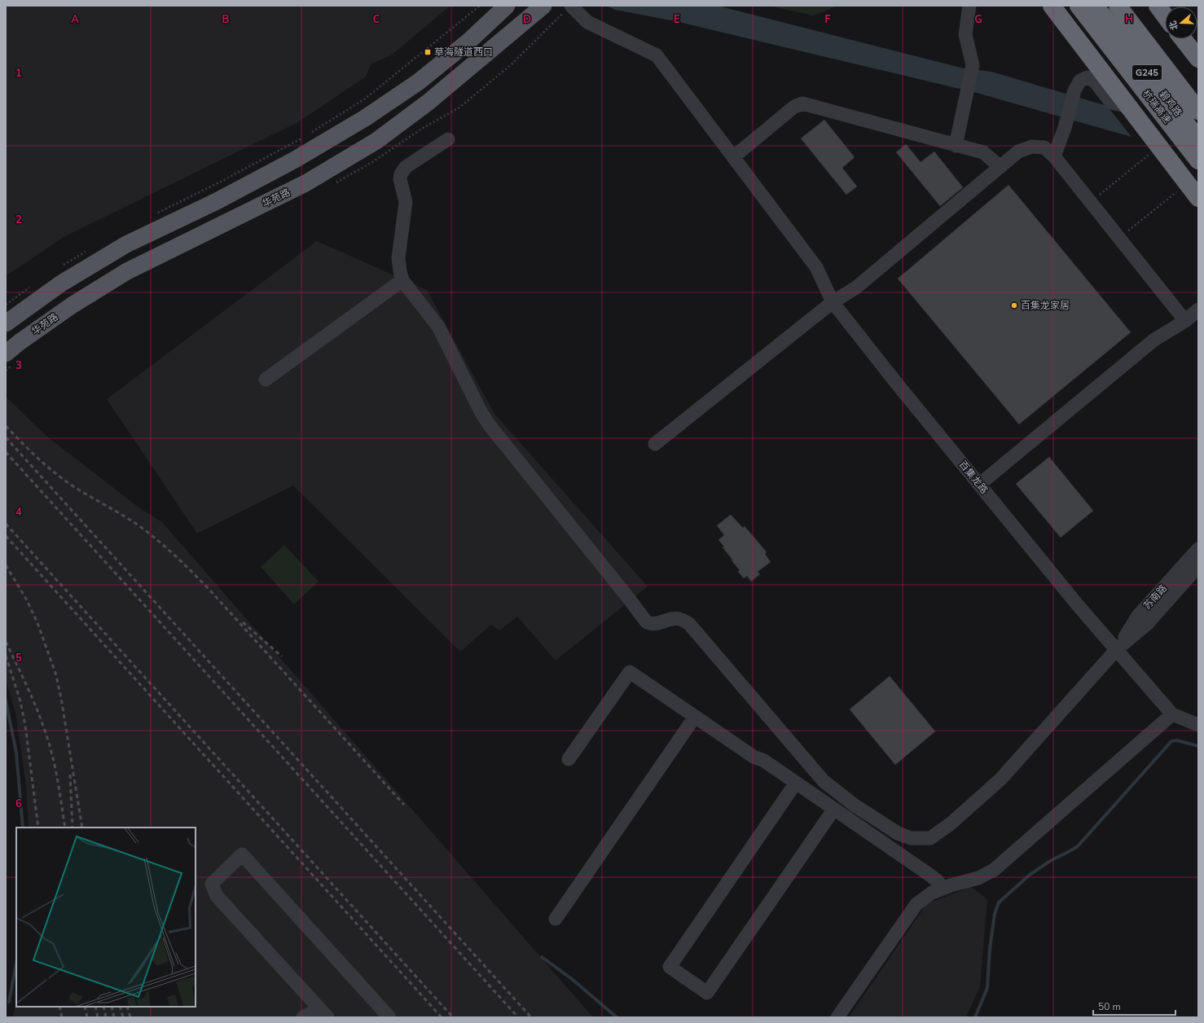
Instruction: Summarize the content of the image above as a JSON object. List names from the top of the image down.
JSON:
{
  "streets": {
    "highway": ["G245", "碧鸡路", "杭瑞高速"],
    "main road": ["华苑路"],
    "street": ["百集龙路", "苏南路"]
  },
  "crossings": [
    ["百集龙路", "苏南路"]
  ],
  "places": {
    "transit": ["草海隧道西口"],
    "other": ["百集龙家居"]
  },
  "scale_bar": "50 m",
  "north": "left",
  "grid": {
    "columns": [
      "A",
      "B",
      "C",
      "D",
      "E",
      "F",
      "G",
      "H"
    ],
    "rows": [
      "1",
      "2",
      "3",
      "4",
      "5",
      "6"
    ]
  }
}
